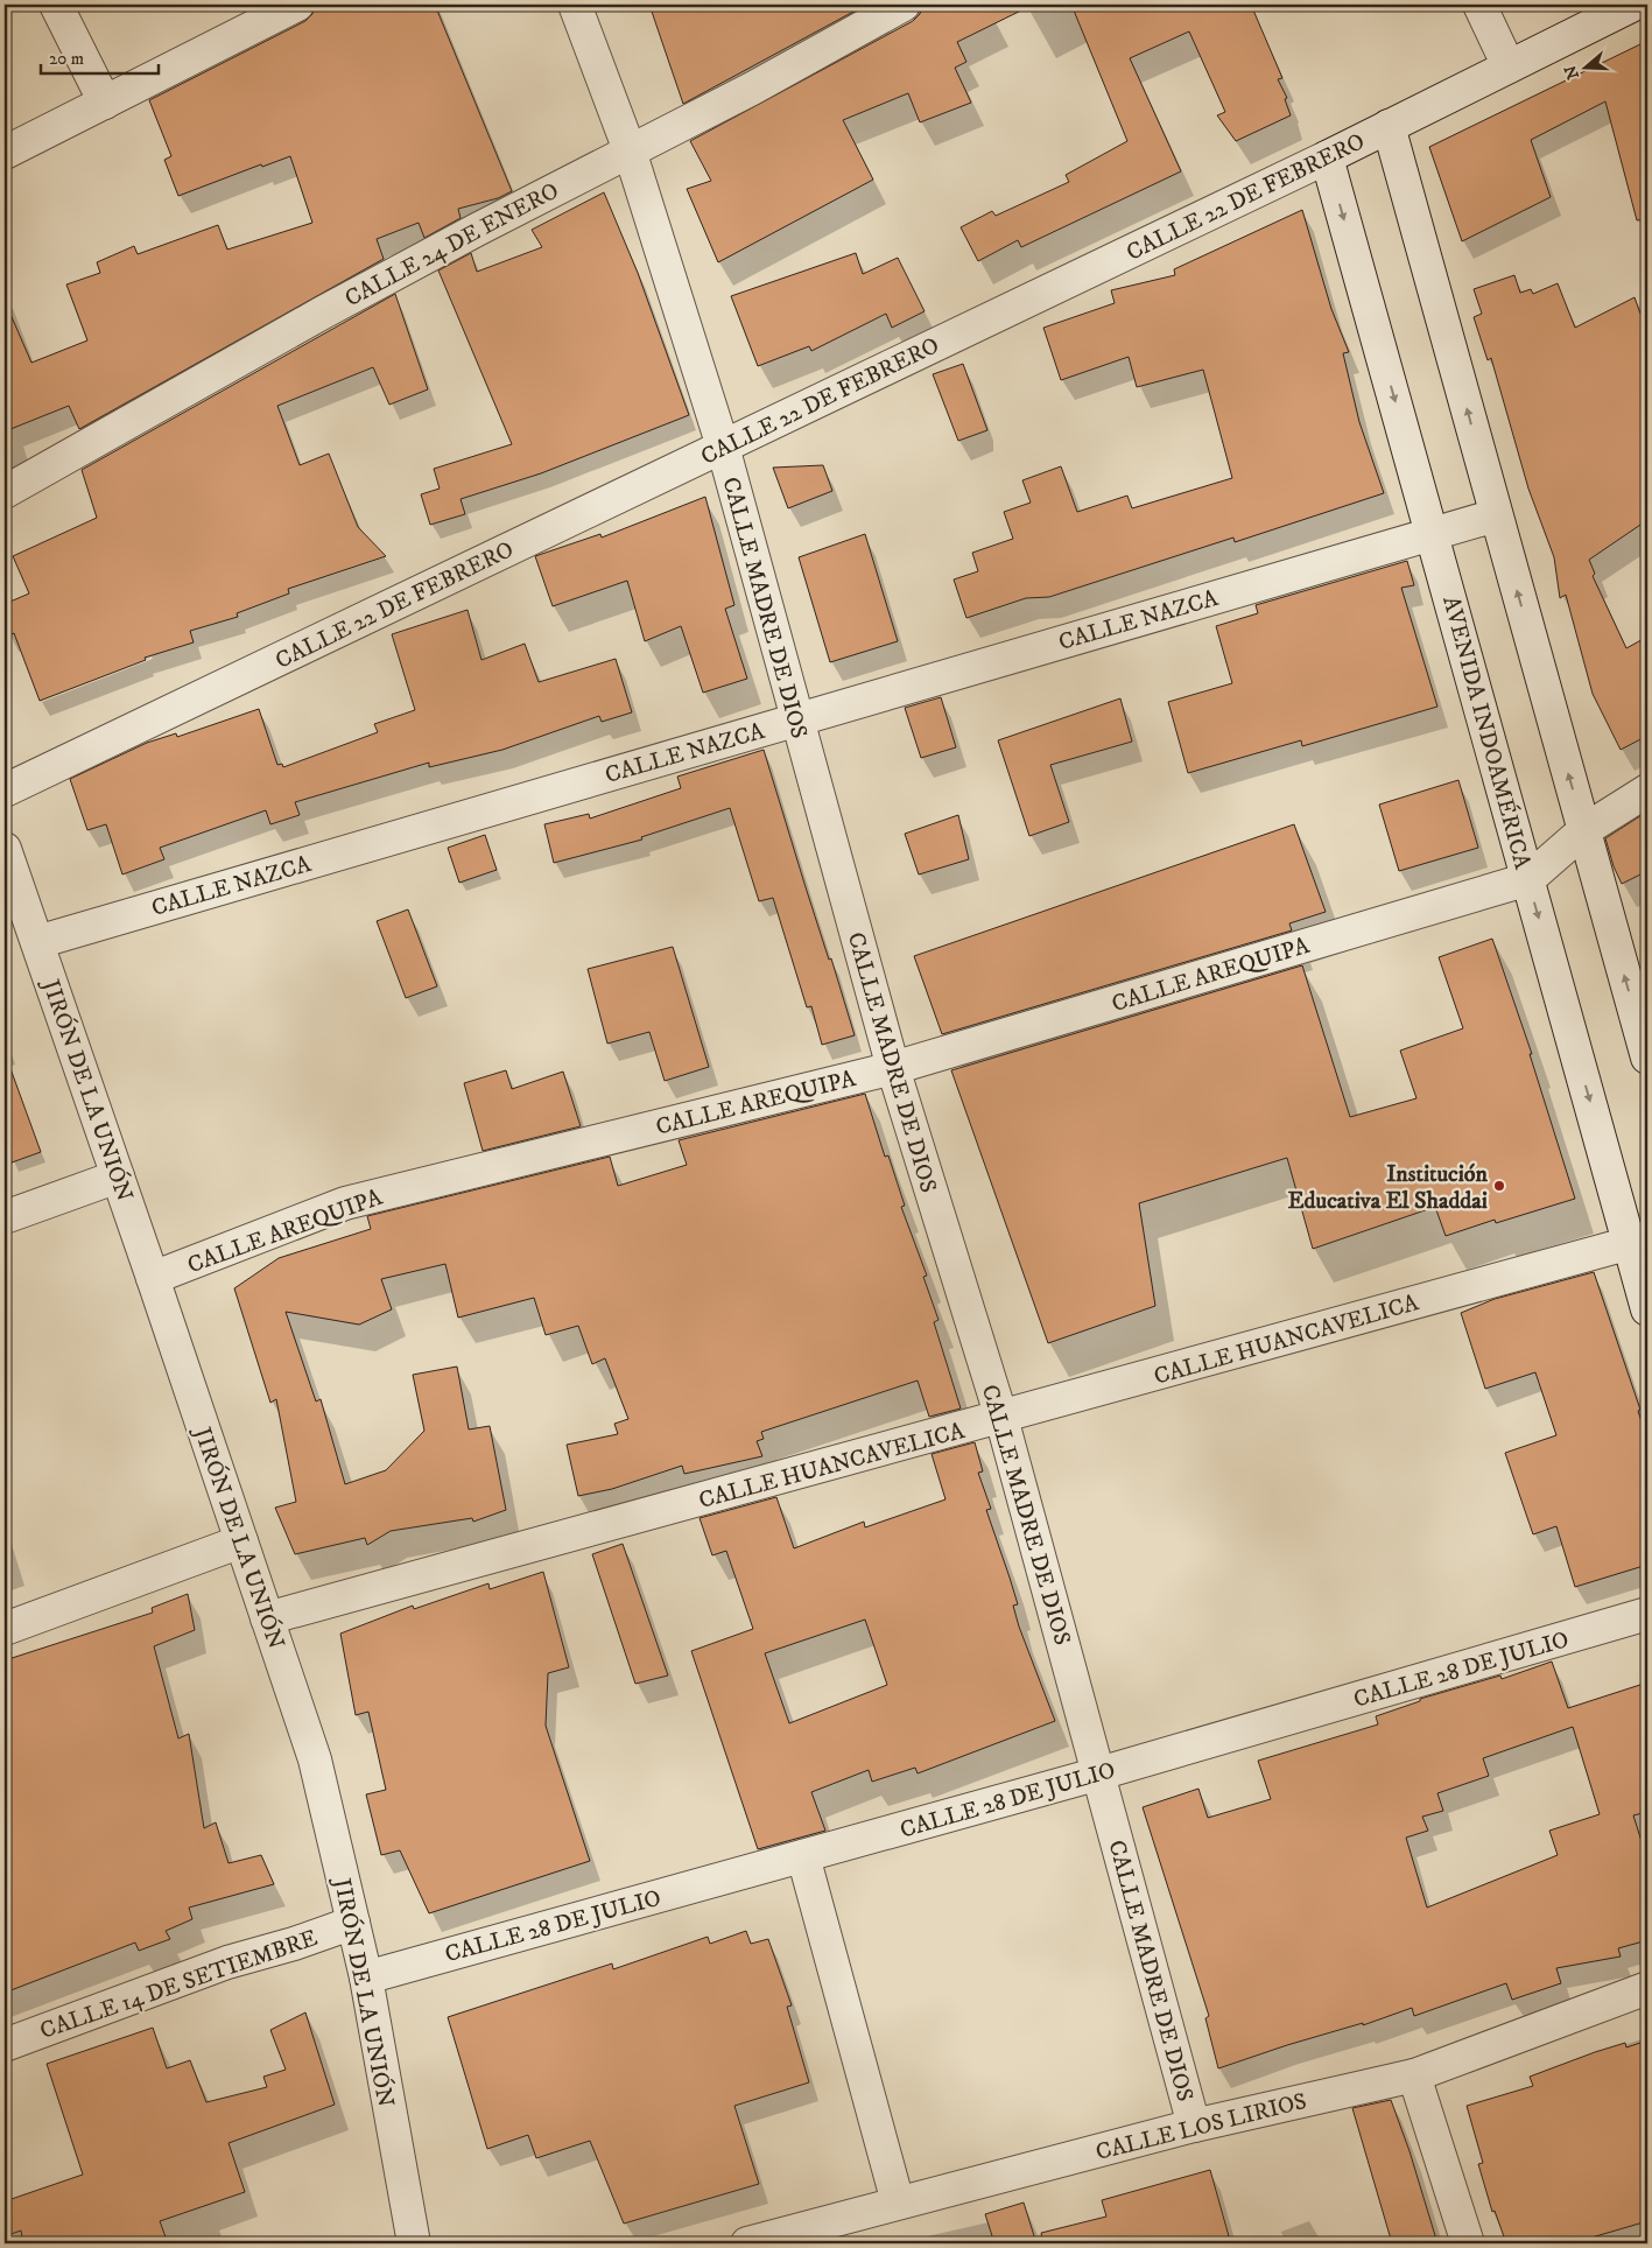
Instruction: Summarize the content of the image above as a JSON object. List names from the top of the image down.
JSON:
{
  "streets": {
    "street": [
      "CALLE 22 DE FEBRERO",
      "CALLE 24 DE ENERO",
      "CALLE MADRE DE DIOS",
      "CALLE NAZCA",
      "AVENIDA INDOAMÉRICA",
      "CALLE AREQUIPA",
      "JIRÓN DE LA UNIÓN",
      "CALLE HUANCAVELICA",
      "CALLE 28 DE JULIO",
      "CALLE 14 DE SETIEMBRE",
      "CALLE LOS LIRIOS"
    ]
  },
  "crossings": [
    ["CALLE 22 DE FEBRERO", "CALLE MADRE DE DIOS"],
    ["CALLE 22 DE FEBRERO", "AVENIDA INDOAMÉRICA"],
    ["CALLE 24 DE ENERO", "CALLE MADRE DE DIOS"],
    ["CALLE MADRE DE DIOS", "CALLE NAZCA"],
    ["CALLE MADRE DE DIOS", "CALLE AREQUIPA"],
    ["CALLE MADRE DE DIOS", "CALLE HUANCAVELICA"],
    ["CALLE MADRE DE DIOS", "CALLE 28 DE JULIO"],
    ["CALLE MADRE DE DIOS", "CALLE LOS LIRIOS"],
    ["CALLE NAZCA", "AVENIDA INDOAMÉRICA"],
    ["CALLE NAZCA", "JIRÓN DE LA UNIÓN"],
    ["AVENIDA INDOAMÉRICA", "CALLE AREQUIPA"],
    ["AVENIDA INDOAMÉRICA", "CALLE HUANCAVELICA"],
    ["CALLE AREQUIPA", "JIRÓN DE LA UNIÓN"],
    ["JIRÓN DE LA UNIÓN", "CALLE HUANCAVELICA"],
    ["JIRÓN DE LA UNIÓN", "CALLE 28 DE JULIO"],
    ["JIRÓN DE LA UNIÓN", "CALLE 14 DE SETIEMBRE"]
  ],
  "places": ["Institución Educativa El Shaddai"],
  "scale_bar": "20 m",
  "north": "left"
}
